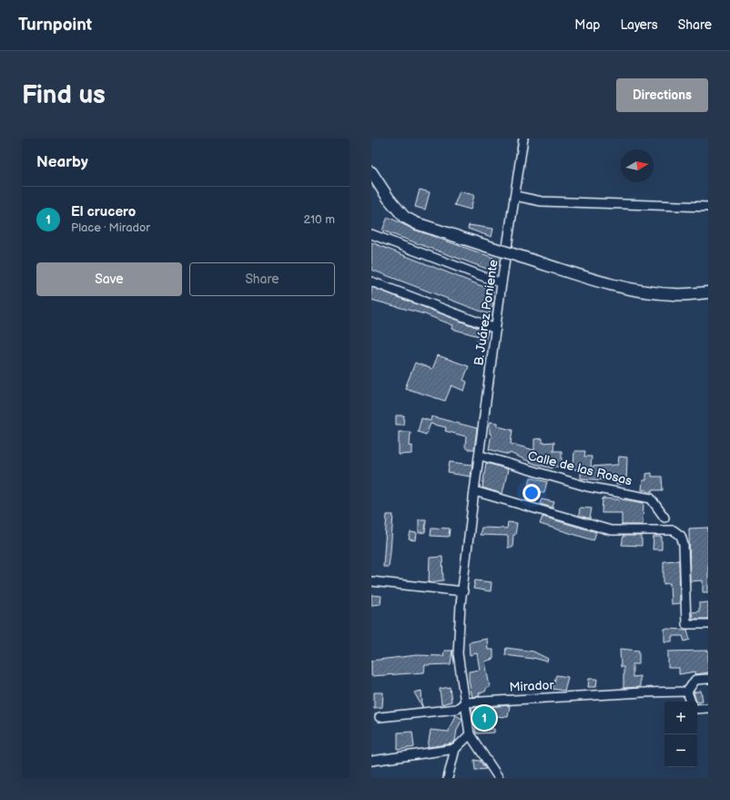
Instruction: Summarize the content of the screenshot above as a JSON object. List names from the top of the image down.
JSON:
{
  "streets": {
    "street": ["B. Juárez Poniente", "Calle de las Rosas", "Mirador"]
  },
  "crossings": [
    ["B. Juárez Poniente", "Calle de las Rosas"],
    ["B. Juárez Poniente", "Mirador"]
  ],
  "north": "right",
  "page": {
    "header": "Turnpoint",
    "nav": ["Map", "Layers", "Share"],
    "buttons": [
      "Directions",
      ["Save", "Share"]
    ],
    "title": "Find us",
    "heading": "Nearby",
    "list": [
      {
        "mark": "1",
        "name": "El crucero",
        "note": "Place · Mirador",
        "value": "210 m"
      }
    ],
    "map_buttons": ["+", "−"],
    "pins": "1"
  }
}
